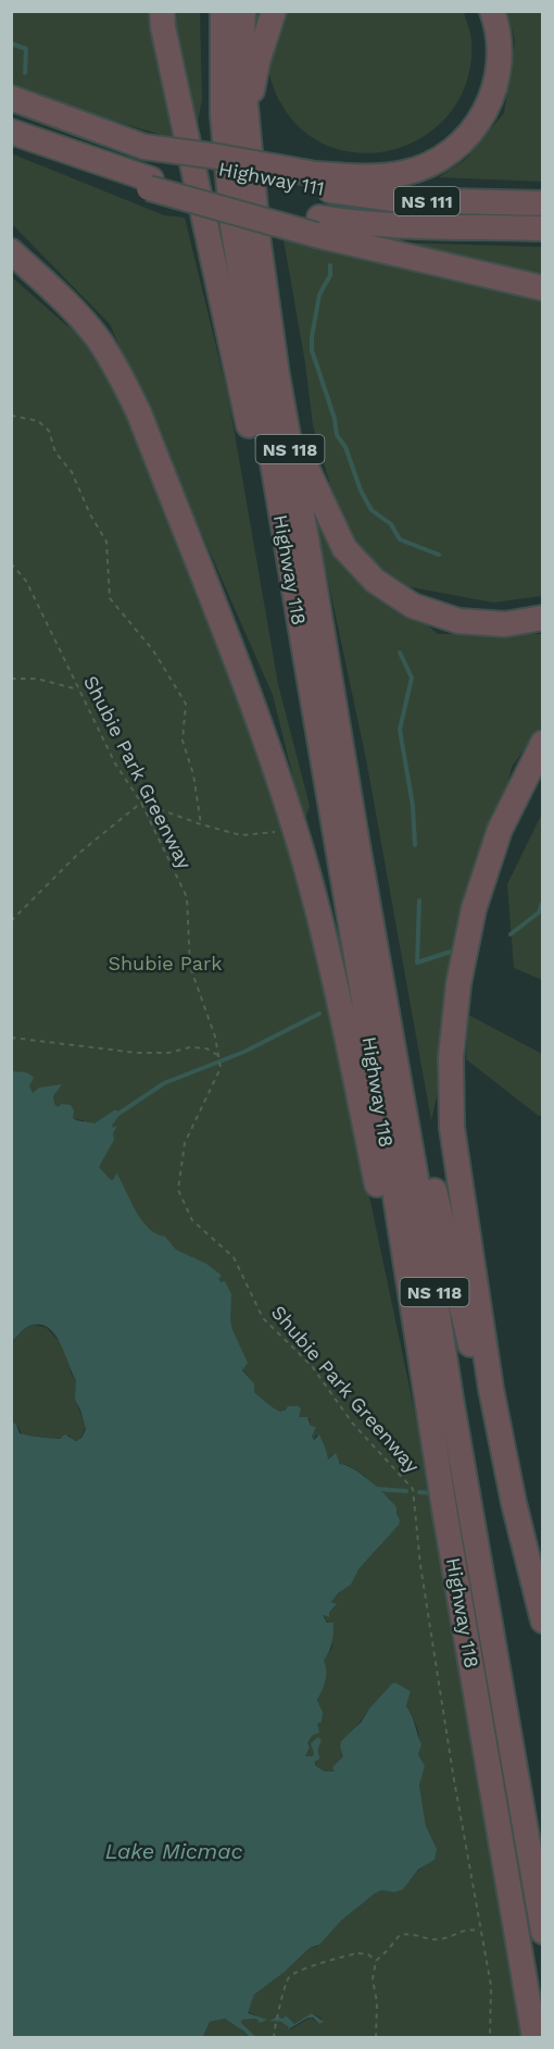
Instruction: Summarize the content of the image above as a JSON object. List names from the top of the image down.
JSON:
{
  "streets": {
    "highway": [
      "Highway 111",
      "NS 111",
      "NS 118",
      "Highway 118"
    ],
    "path": ["Shubie Park Greenway"]
  },
  "crossings": [
    ["NS 118", "Highway 118"]
  ],
  "water": ["Lake Micmac"],
  "parks": ["Shubie Park"]
}
